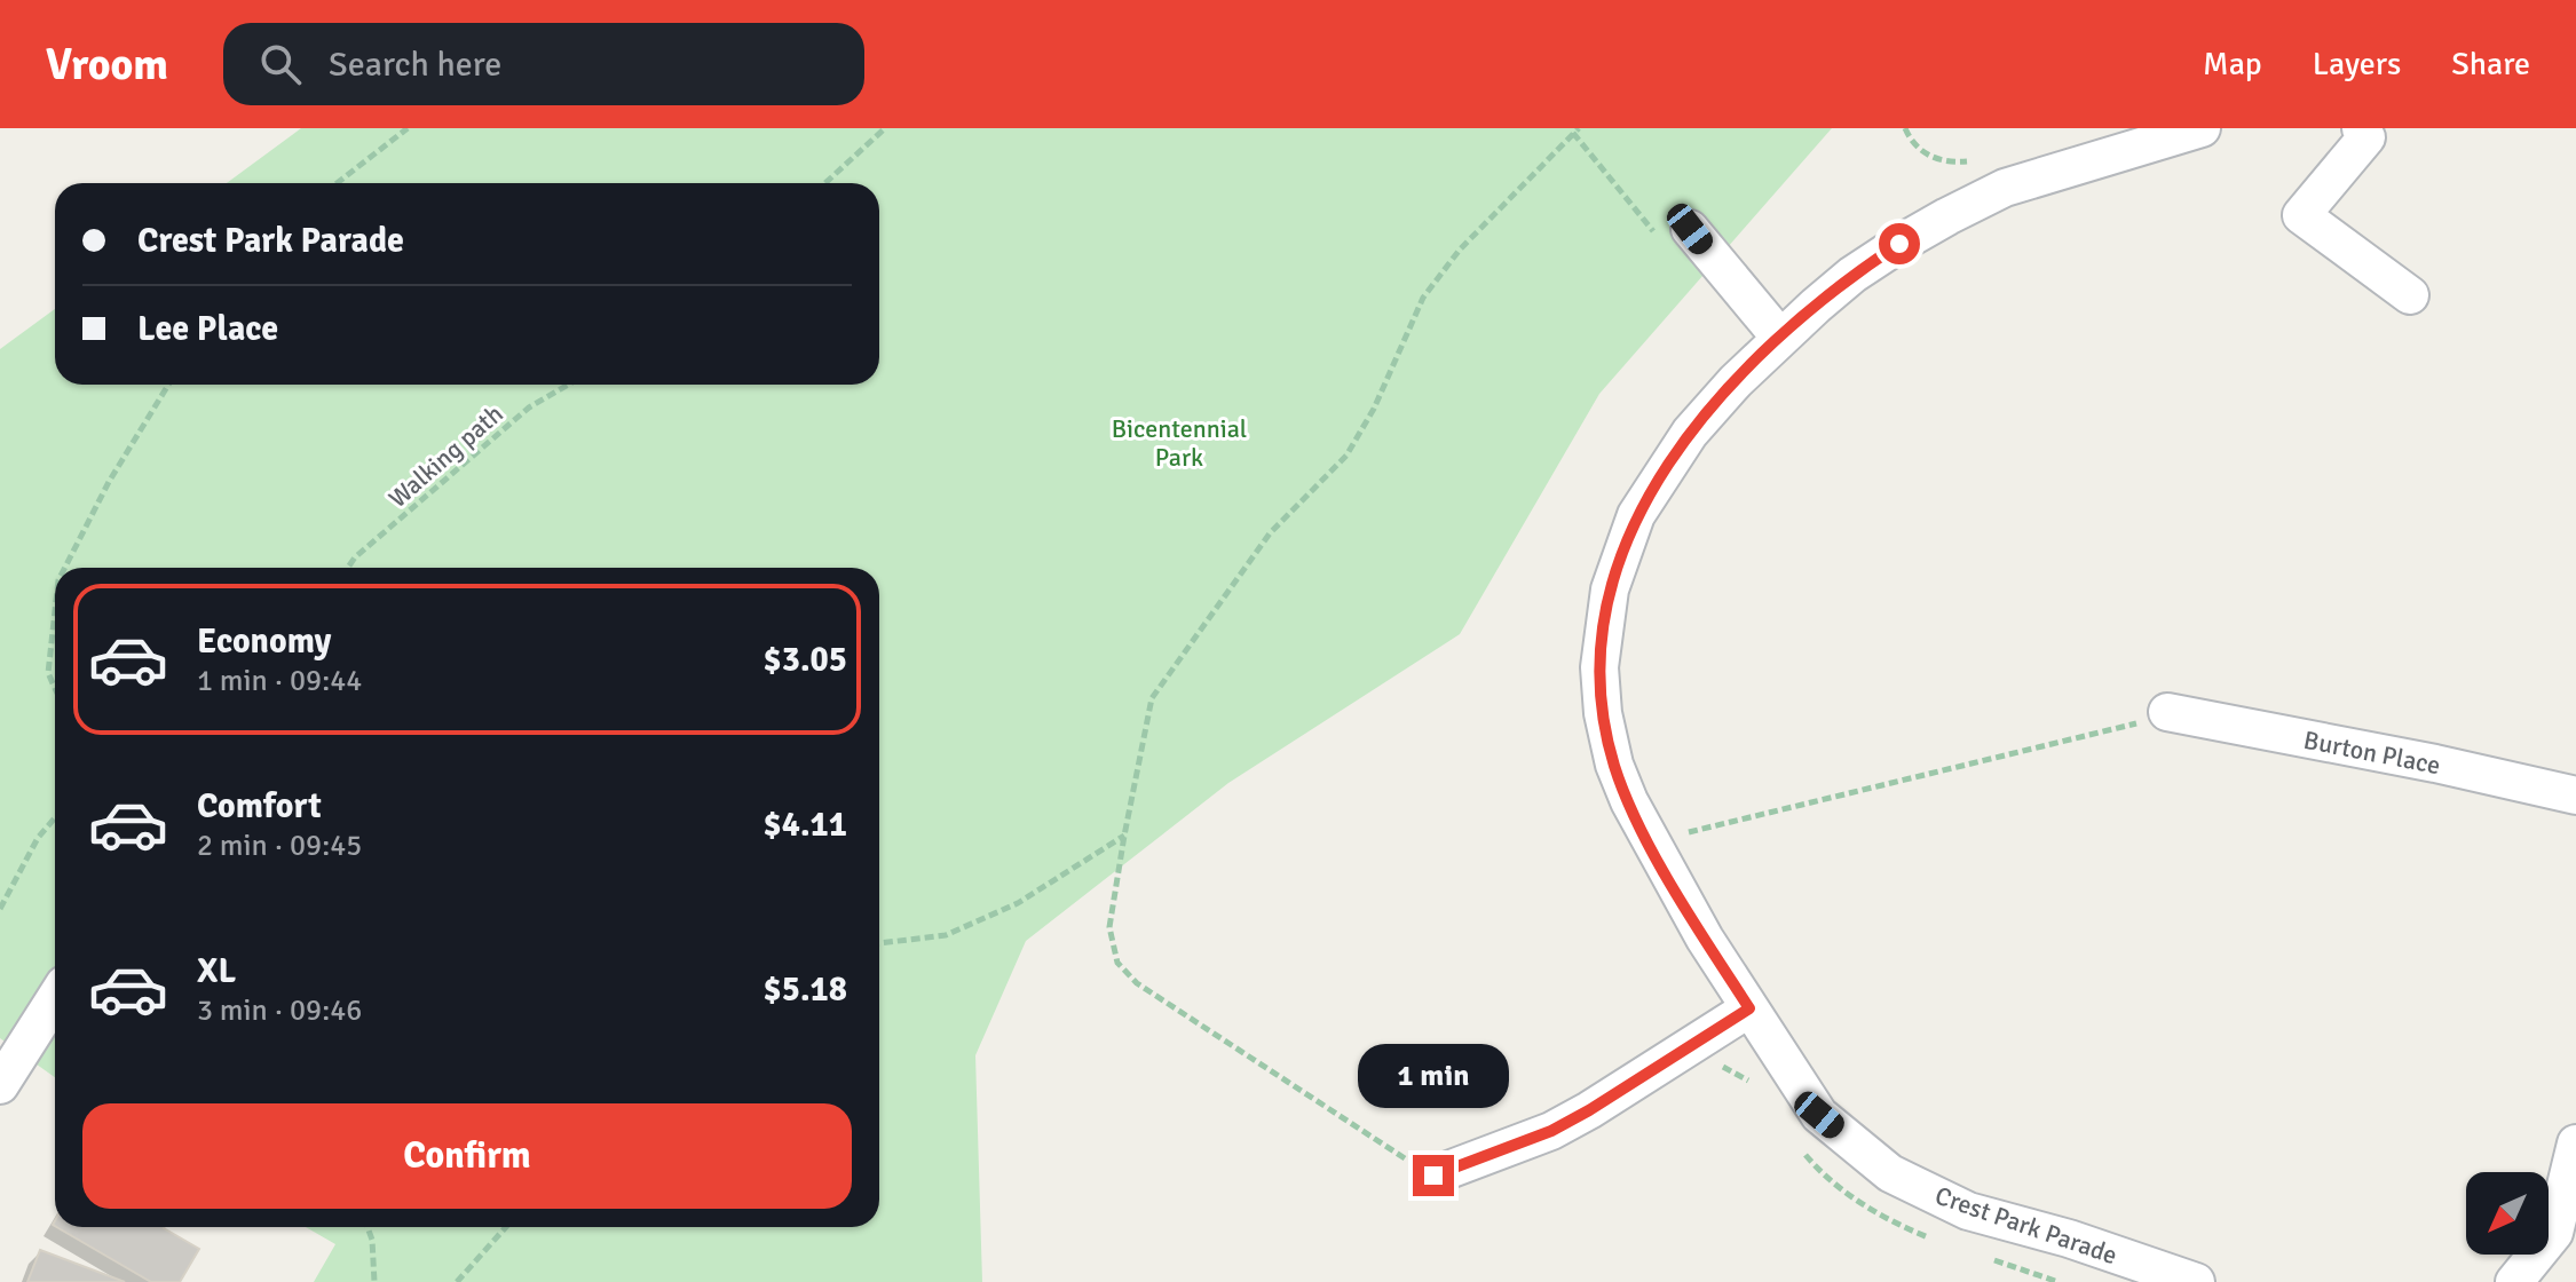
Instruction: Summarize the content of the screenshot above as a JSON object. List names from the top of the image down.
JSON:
{
  "streets": {
    "street": ["Burton Place", "Crest Park Parade"],
    "path": ["Walking path"]
  },
  "parks": ["Bicentennial Park"],
  "north": "bottom left",
  "page": {
    "header": "Vroom",
    "search": "Search here",
    "nav": ["Map", "Layers", "Share"],
    "banner": ["Crest Park Parade", "Lee Place"],
    "list": [
      {
        "name": "Economy",
        "note": "1 min · 09:44",
        "value": "$3.05"
      },
      {
        "name": "Comfort",
        "note": "2 min · 09:45",
        "value": "$4.11"
      },
      {
        "name": "XL",
        "note": "3 min · 09:46",
        "value": "$5.18"
      }
    ],
    "bubble": "1 min",
    "buttons": "Confirm"
  }
}
